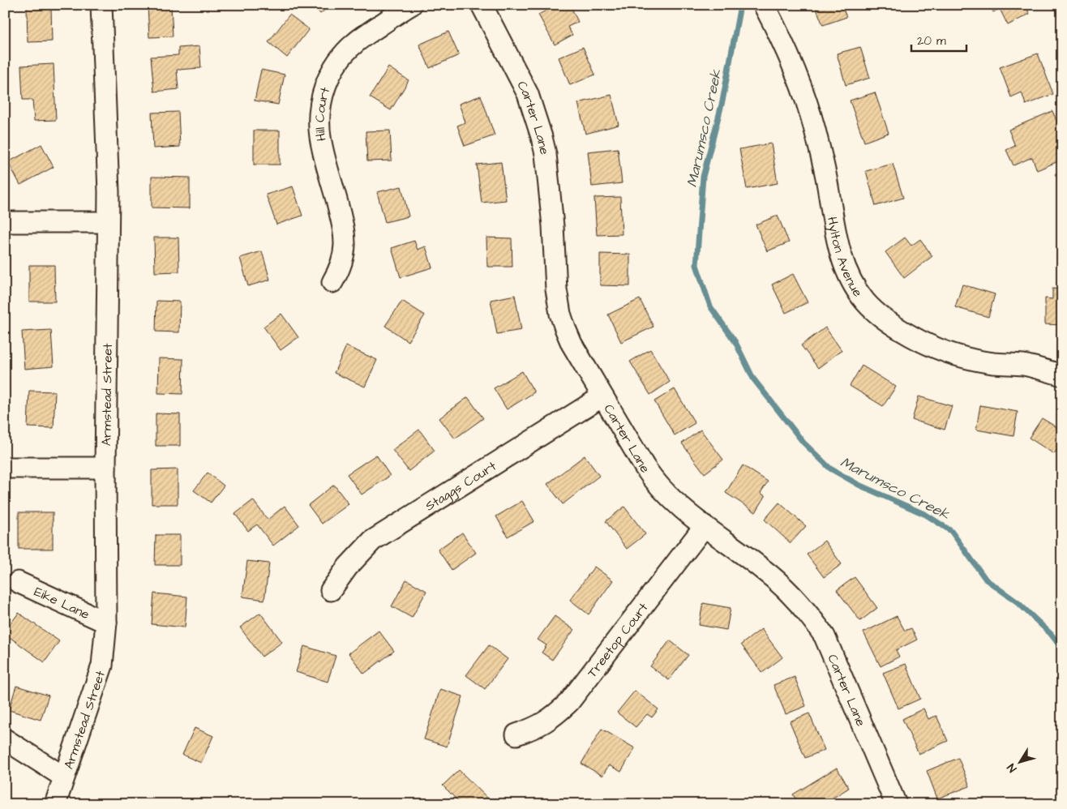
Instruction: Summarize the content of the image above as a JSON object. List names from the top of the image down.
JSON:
{
  "streets": {
    "street": [
      "Hill Court",
      "Carter Lane",
      "Hylton Avenue",
      "Armstead Street",
      "Staggs Court",
      "Eike Lane",
      "Treetop Court"
    ]
  },
  "crossings": [
    ["Carter Lane", "Staggs Court"],
    ["Carter Lane", "Treetop Court"],
    ["Armstead Street", "Eike Lane"]
  ],
  "water": ["Marumsco Creek"],
  "scale_bar": "20 m",
  "north": "bottom left"
}
